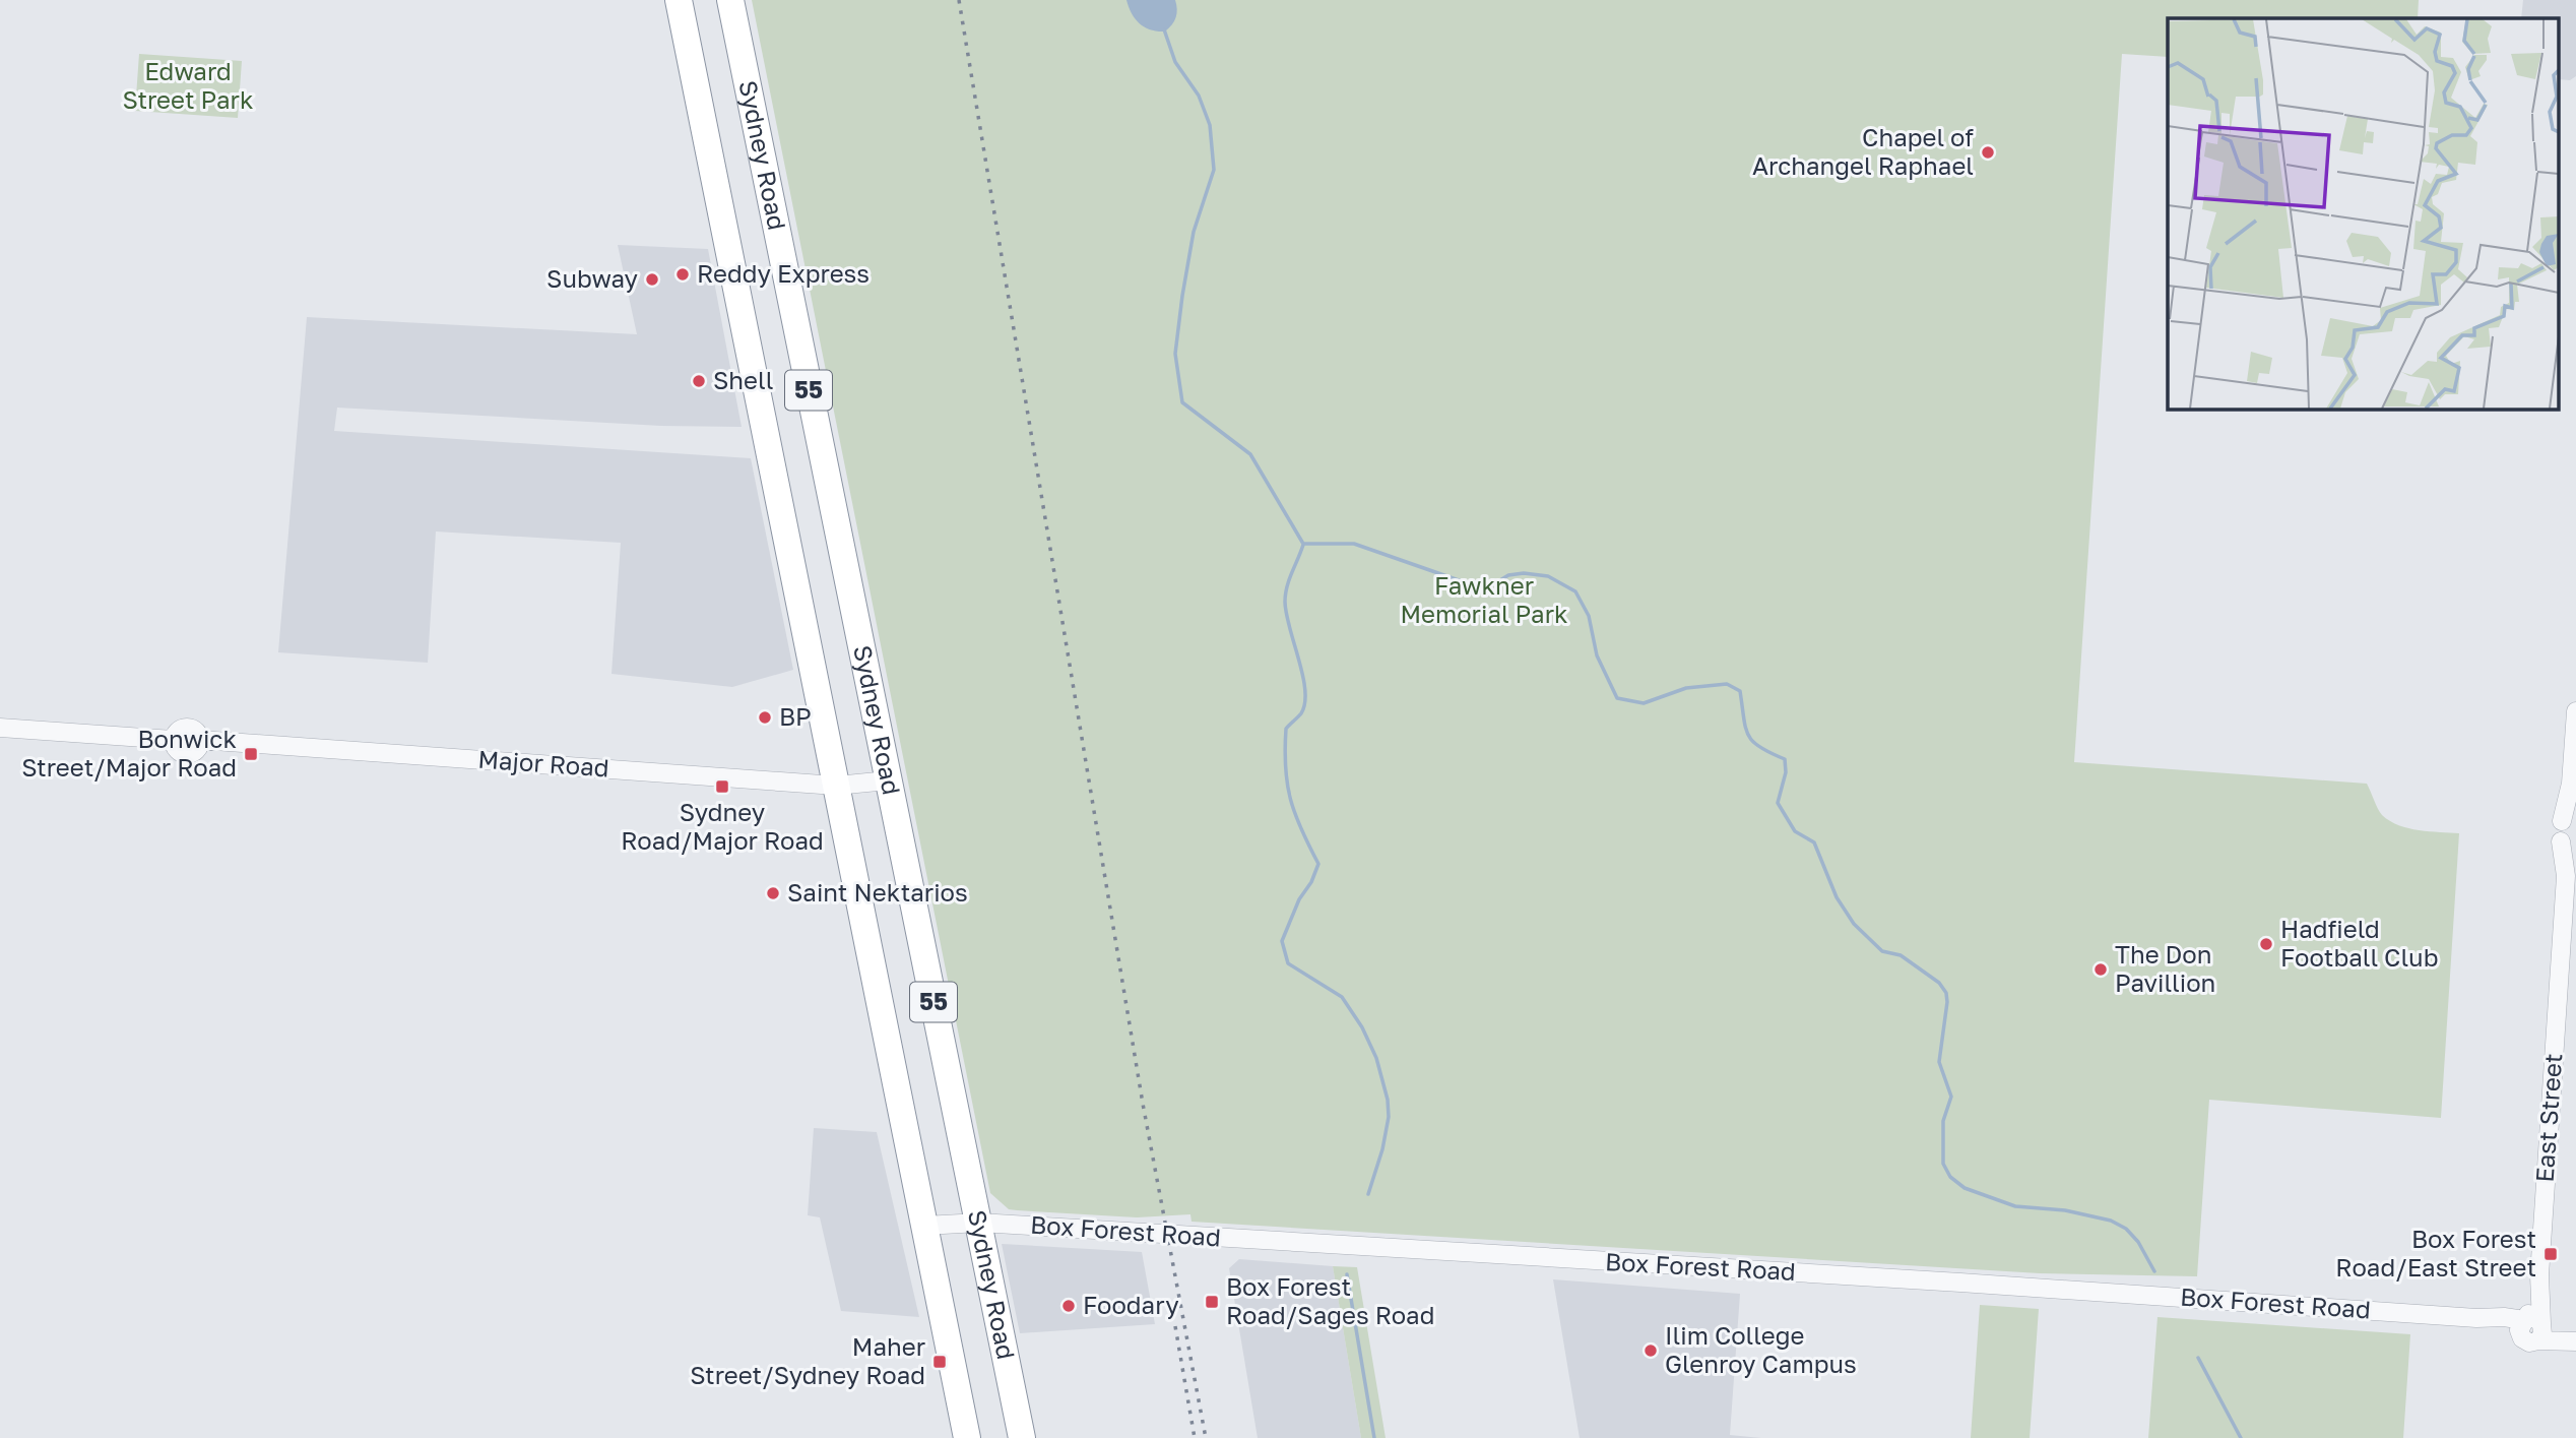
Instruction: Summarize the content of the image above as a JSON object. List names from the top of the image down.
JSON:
{
  "streets": {
    "highway": ["Sydney Road", "55"],
    "street": ["Major Road", "East Street", "Box Forest Road"]
  },
  "crossings": [
    ["Sydney Road", "Major Road"],
    ["Sydney Road", "Box Forest Road"],
    ["East Street", "Box Forest Road"]
  ],
  "parks": ["Edward Street Park", "Fawkner Memorial Park"],
  "places": {
    "other": [
      "Chapel of Archangel Raphael",
      "Reddy Express",
      "Subway",
      "Shell",
      "BP",
      "Saint Nektarios",
      "Hadfield Football Club",
      "The Don Pavillion",
      "Foodary",
      "Ilim College Glenroy Campus"
    ],
    "transit": [
      "Bonwick Street/Major Road",
      "Sydney Road/Major Road",
      "Box Forest Road/East Street",
      "Box Forest Road/Sages Road",
      "Maher Street/Sydney Road"
    ]
  }
}
